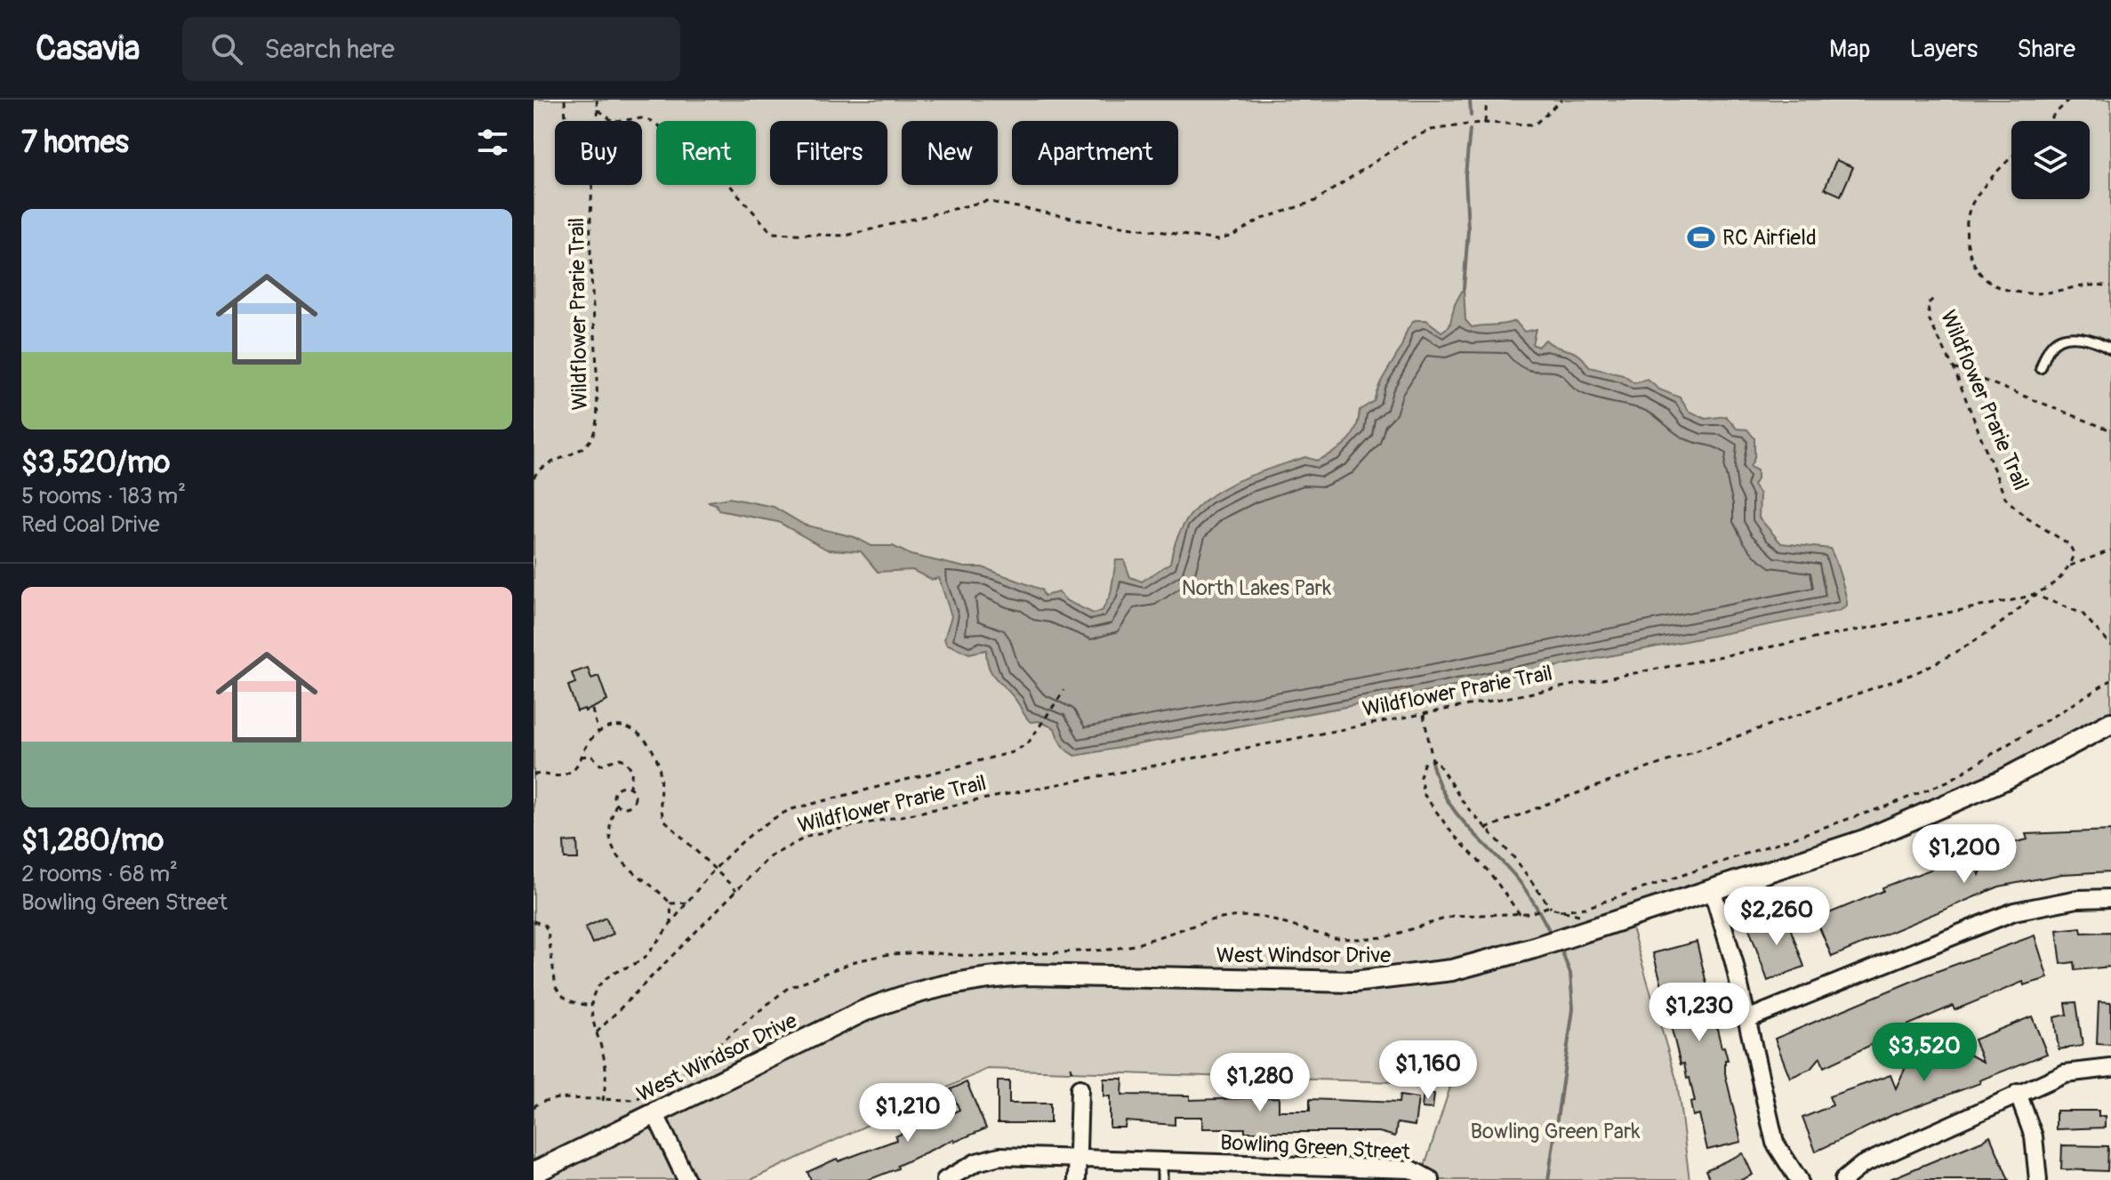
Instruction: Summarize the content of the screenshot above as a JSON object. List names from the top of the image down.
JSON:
{
  "streets": {
    "street": ["West Windsor Drive", "Bowling Green Street"],
    "path": ["Wildflower Prarie Trail"]
  },
  "parks": ["North Lakes Park", "Bowling Green Park"],
  "places": {
    "sports": ["RC Airfield"]
  },
  "page": {
    "header": "Casavia",
    "search": "Search here",
    "nav": ["Map", "Layers", "Share"],
    "heading": "7 homes",
    "chip": [
      "Buy",
      "Rent",
      "Filters",
      "New",
      "Apartment"
    ],
    "list": [
      {
        "name": "$3,520/mo",
        "note": "5 rooms · 183 m² · Red Coal Drive"
      },
      {
        "name": "$1,280/mo",
        "note": "2 rooms · 68 m² · Bowling Green Street"
      }
    ],
    "price": [
      "$1,200",
      "$2,260",
      "$1,230",
      "$3,520",
      "$1,160",
      "$1,280",
      "$1,210"
    ]
  }
}
